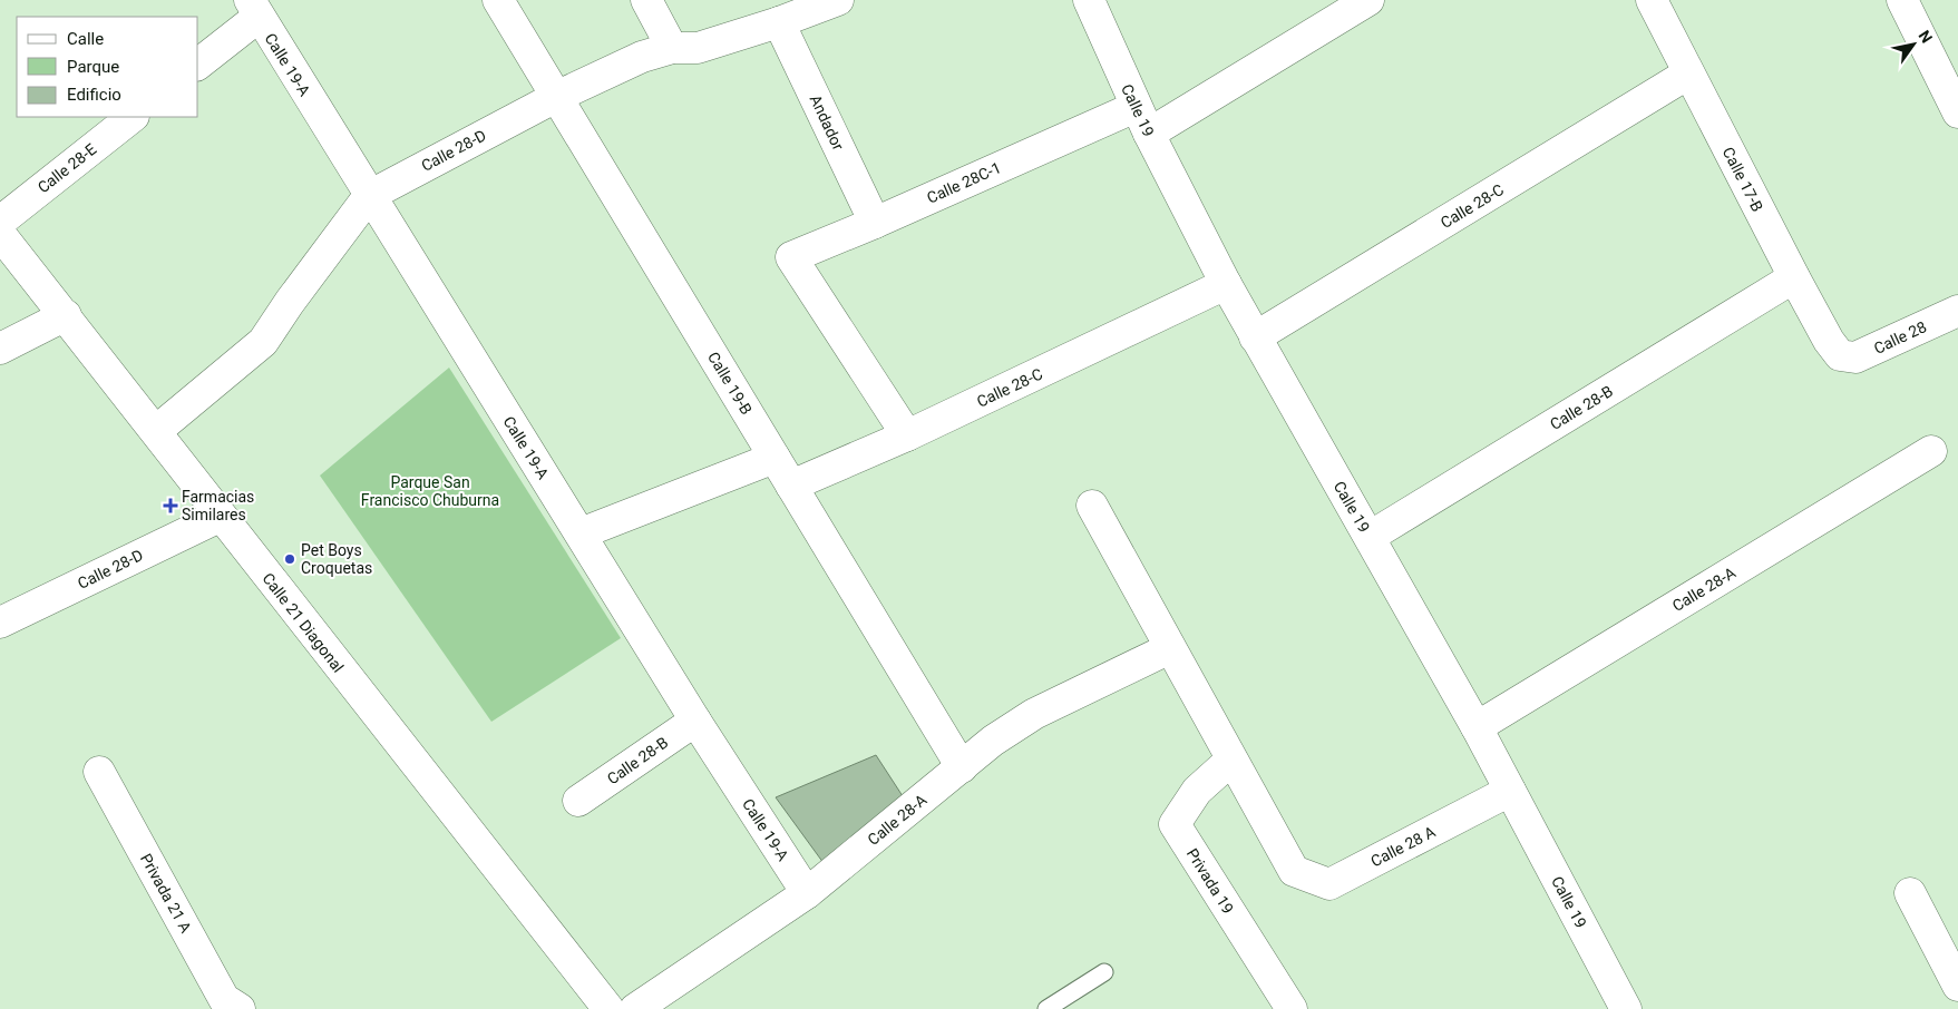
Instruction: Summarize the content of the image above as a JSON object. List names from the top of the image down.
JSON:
{
  "streets": {
    "street": [
      "Calle 19-A",
      "Calle 19",
      "Andador",
      "Calle 28-D",
      "Calle 28-E",
      "Calle 17-B",
      "Calle 28C-1",
      "Calle 28-C",
      "Calle 28",
      "Calle 19-B",
      "Calle 28-B",
      "Calle 28-A",
      "Calle 21 Diagonal",
      "Calle 28 A",
      "Privada 19",
      "Privada 21 A"
    ]
  },
  "crossings": [
    ["Calle 19-A", "Calle 28-D"],
    ["Calle 19-A", "Calle 28-B"],
    ["Calle 19-A", "Calle 28-A"],
    ["Calle 19", "Calle 28C-1"],
    ["Calle 19", "Calle 28-C"],
    ["Calle 19", "Calle 28-B"],
    ["Calle 19", "Calle 28-A"],
    ["Calle 19", "Calle 28 A"],
    ["Andador", "Calle 28-D"],
    ["Andador", "Calle 28C-1"],
    ["Calle 28-D", "Calle 19-B"],
    ["Calle 28-D", "Calle 21 Diagonal"],
    ["Calle 17-B", "Calle 28-C"],
    ["Calle 17-B", "Calle 28"],
    ["Calle 17-B", "Calle 28-B"],
    ["Calle 28C-1", "Calle 28-C"],
    ["Calle 28-C", "Calle 19-B"],
    ["Calle 19-B", "Calle 28-A"],
    ["Calle 28 A", "Privada 19"]
  ],
  "parks": ["Parque San Francisco Chuburna"],
  "places": {
    "health": ["Farmacias Similares"],
    "other": ["Pet Boys Croquetas"]
  },
  "legend": ["Calle", "Parque", "Edificio"],
  "north": "top right"
}
